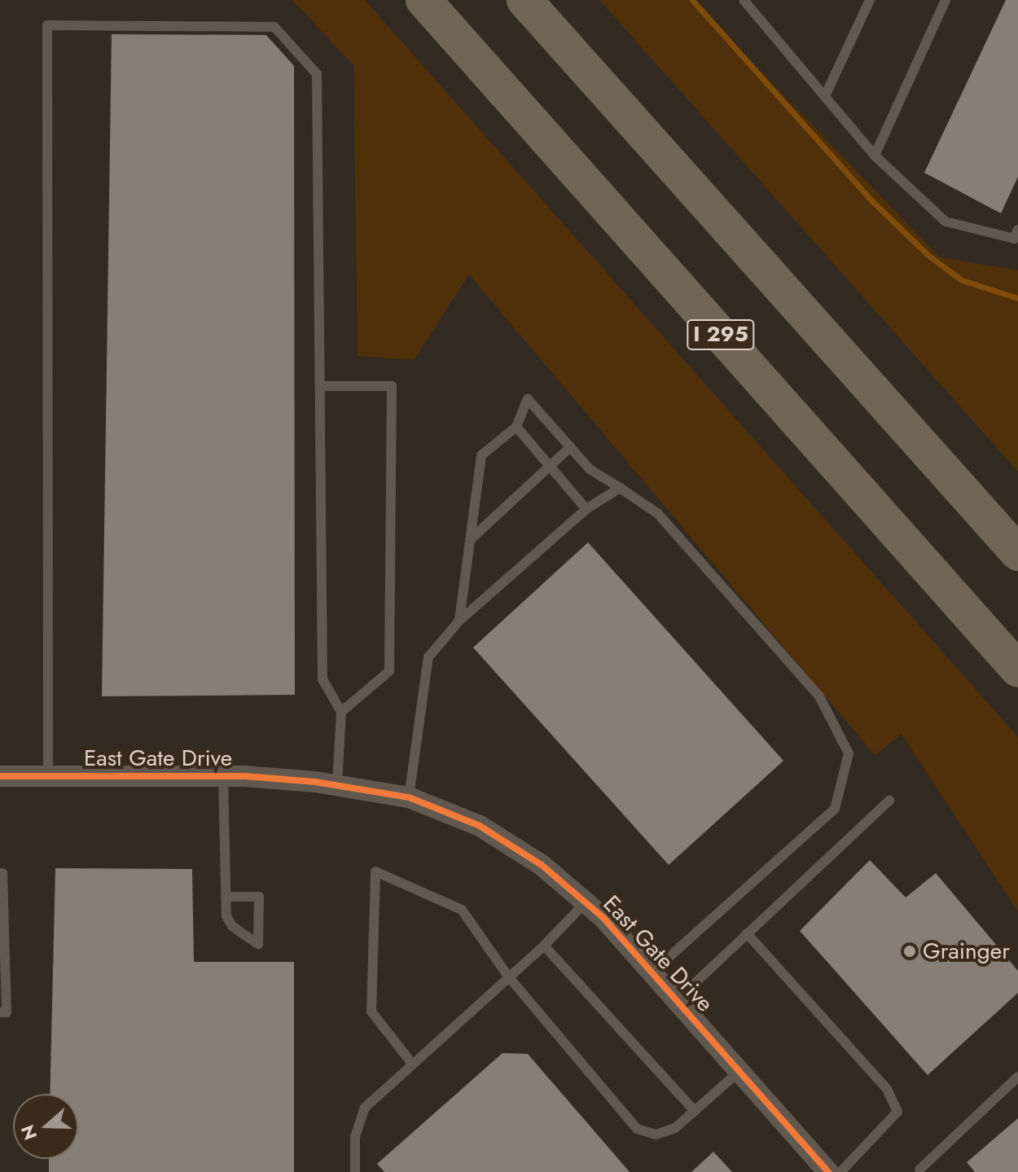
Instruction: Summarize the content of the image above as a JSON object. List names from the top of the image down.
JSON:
{
  "streets": {
    "highway": ["I 295"],
    "street": ["East Gate Drive"]
  },
  "places": ["Grainger"],
  "north": "left"
}
